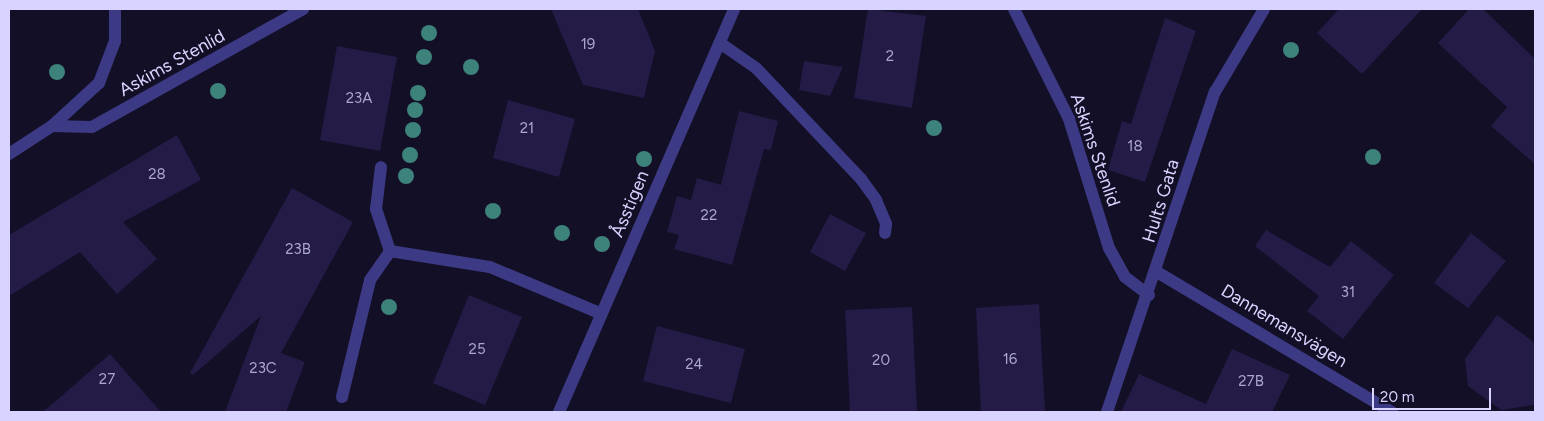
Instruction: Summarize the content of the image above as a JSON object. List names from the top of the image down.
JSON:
{
  "streets": {
    "street": [
      "Askims Stenlid",
      "Hults Gata",
      "Åsstigen",
      "Dannemansvägen"
    ]
  },
  "crossings": [
    ["Askims Stenlid", "Hults Gata"],
    ["Hults Gata", "Dannemansvägen"]
  ],
  "house_numbers": [
    "19",
    "2",
    "23A",
    "21",
    "18",
    "28",
    "22",
    "23B",
    "31",
    "25",
    "16",
    "20",
    "24",
    "23C",
    "27",
    "27B"
  ],
  "scale_bar": "20 m"
}
